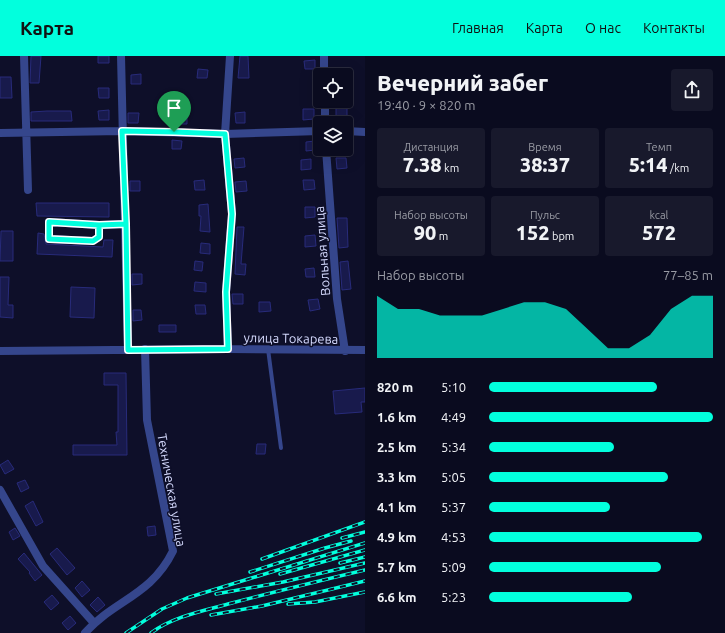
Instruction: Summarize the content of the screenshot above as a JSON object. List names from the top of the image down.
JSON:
{
  "streets": {
    "street": ["Вольная улица", "улица Токарева", "Техническая улица"]
  },
  "crossings": [
    ["Вольная улица", "улица Токарева"],
    ["улица Токарева", "Техническая улица"]
  ],
  "page": {
    "header": "Карта",
    "nav": [
      "Главная",
      "Карта",
      "О нас",
      "Контакты"
    ],
    "heading": ["Вечерний забег", "19:40 · 9 × 820 m"],
    "stats": [
      ["Дистанция", "7.38 km"],
      ["Время", "38:37"],
      ["Темп", "5:14 /km"],
      ["Набор высоты", "90 m"],
      ["Пульс", "152 bpm"],
      ["kcal", "572"]
    ],
    "chart": ["Набор высоты", "77–85 m"],
    "list": [
      {
        "name": "820 m",
        "note": "5:10"
      },
      {
        "name": "1.6 km",
        "note": "4:49"
      },
      {
        "name": "2.5 km",
        "note": "5:34"
      },
      {
        "name": "3.3 km",
        "note": "5:05"
      },
      {
        "name": "4.1 km",
        "note": "5:37"
      },
      {
        "name": "4.9 km",
        "note": "4:53"
      },
      {
        "name": "5.7 km",
        "note": "5:09"
      },
      {
        "name": "6.6 km",
        "note": "5:23"
      }
    ]
  }
}
